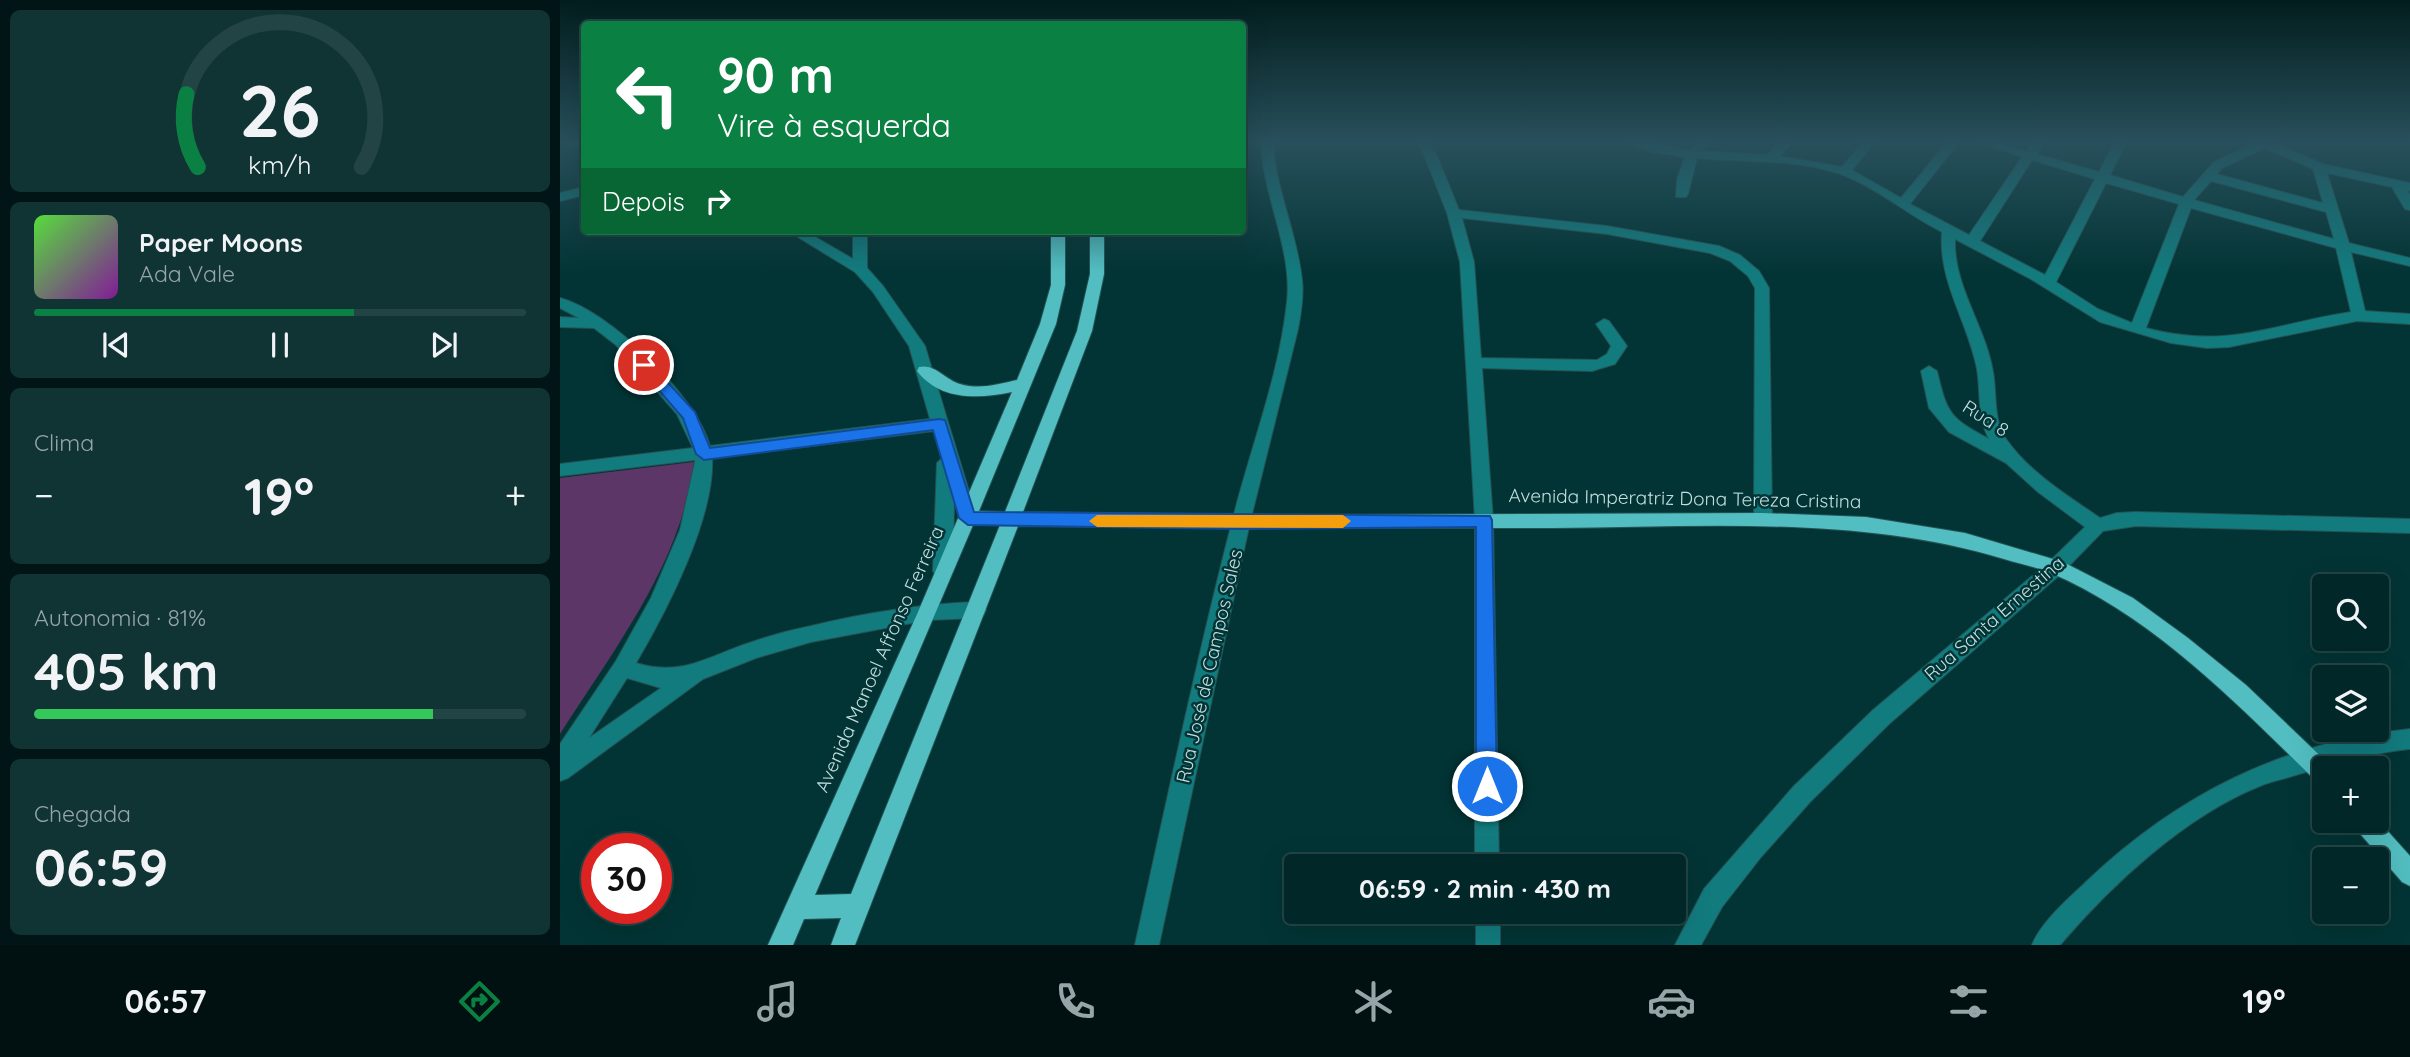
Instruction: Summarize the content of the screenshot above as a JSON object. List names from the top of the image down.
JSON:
{
  "streets": {
    "main road": ["Avenida Imperatriz Dona Tereza Cristina", "Avenida Manoel Affonso Ferreira"],
    "street": ["Rua 8", "Rua Santa Ernestina", "Rua José de Campos Sales"]
  },
  "crossings": [
    ["Avenida Imperatriz Dona Tereza Cristina", "Rua Santa Ernestina"],
    ["Avenida Imperatriz Dona Tereza Cristina", "Avenida Manoel Affonso Ferreira"],
    ["Avenida Imperatriz Dona Tereza Cristina", "Rua José de Campos Sales"]
  ],
  "page": {
    "turn": ["90 m", "Vire à esquerda"],
    "then": "Depois",
    "song": ["Paper Moons", "Ada Vale"],
    "tile": [
      "Clima",
      ["Autonomia · 81%", "405 km"],
      ["Chegada", "06:59"]
    ],
    "heat": ["−", "19°", "+"],
    "map_buttons": ["+", "−"],
    "limit": "30",
    "trip": "06:59 · 2 min · 430 m",
    "tabs": ["06:57", "19°"],
    "gauge": ["26", "km/h"]
  }
}
